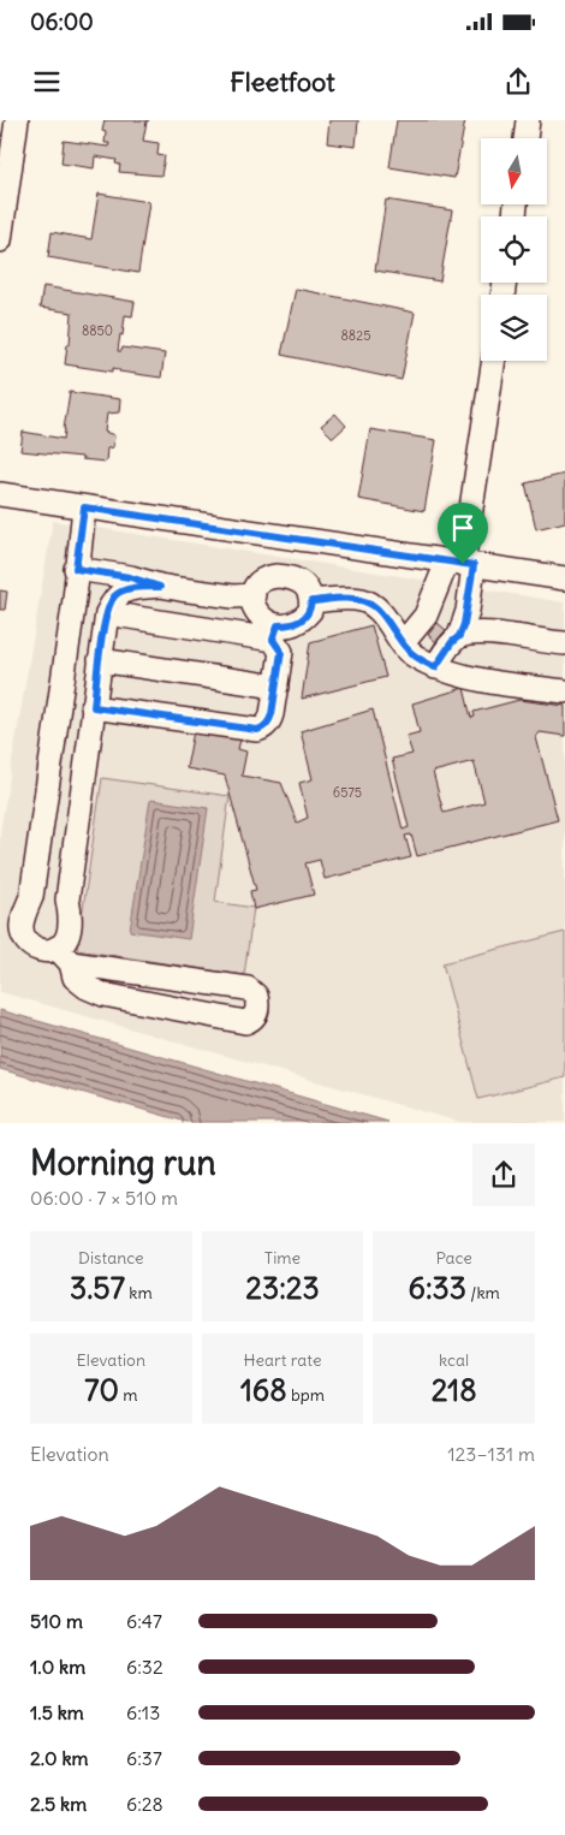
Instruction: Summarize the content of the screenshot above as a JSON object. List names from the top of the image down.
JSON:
{
  "house_numbers": ["8850", "8825", "6575"],
  "north": "bottom",
  "page": {
    "status": "06:00",
    "header": "Fleetfoot",
    "heading": ["Morning run", "06:00 · 7 × 510 m"],
    "stats": [
      ["Distance", "3.57 km"],
      ["Time", "23:23"],
      ["Pace", "6:33 /km"],
      ["Elevation", "70 m"],
      ["Heart rate", "168 bpm"],
      ["kcal", "218"]
    ],
    "chart": ["Elevation", "123–131 m"],
    "list": [
      {
        "name": "510 m",
        "note": "6:47"
      },
      {
        "name": "1.0 km",
        "note": "6:32"
      },
      {
        "name": "1.5 km",
        "note": "6:13"
      },
      {
        "name": "2.0 km",
        "note": "6:37"
      },
      {
        "name": "2.5 km",
        "note": "6:28"
      }
    ]
  }
}
